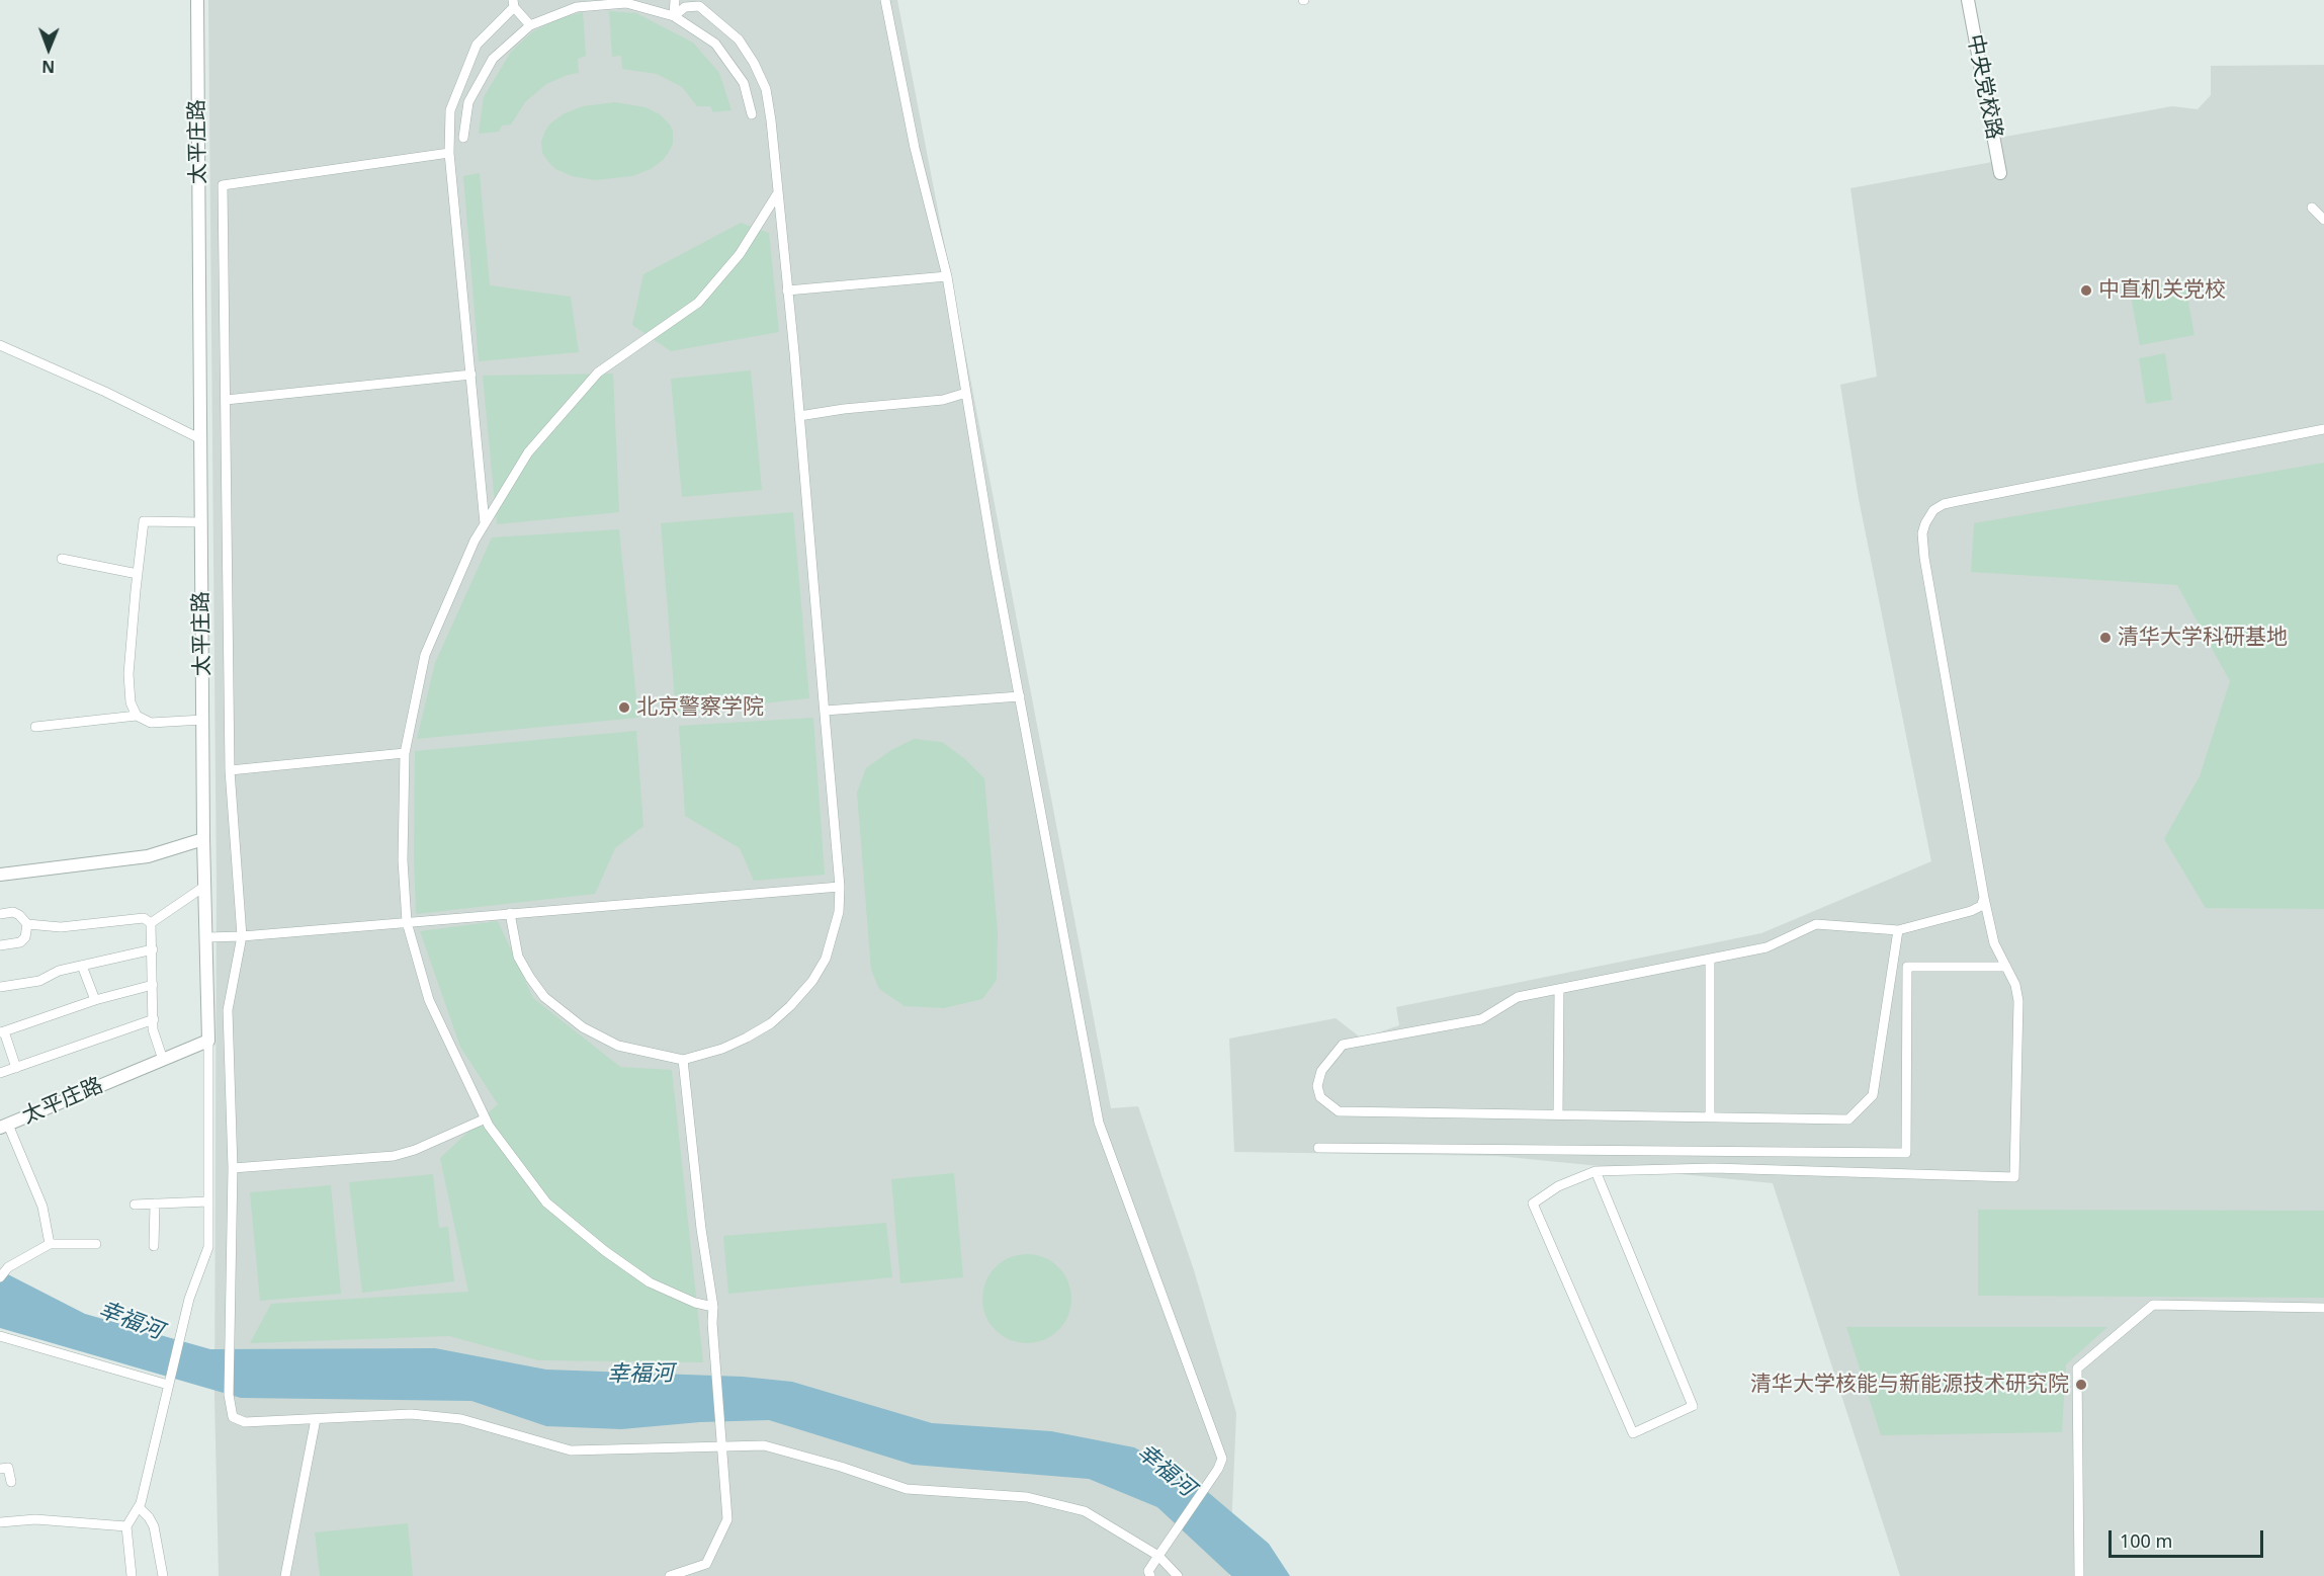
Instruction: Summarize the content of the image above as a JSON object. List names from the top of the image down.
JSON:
{
  "streets": {
    "street": ["中央党校路", "太平庄路"]
  },
  "water": ["幸福河"],
  "places": [
    "中直机关党校",
    "清华大学科研基地",
    "北京警察学院",
    "清华大学核能与新能源技术研究院"
  ],
  "scale_bar": "100 m",
  "north": "bottom"
}
